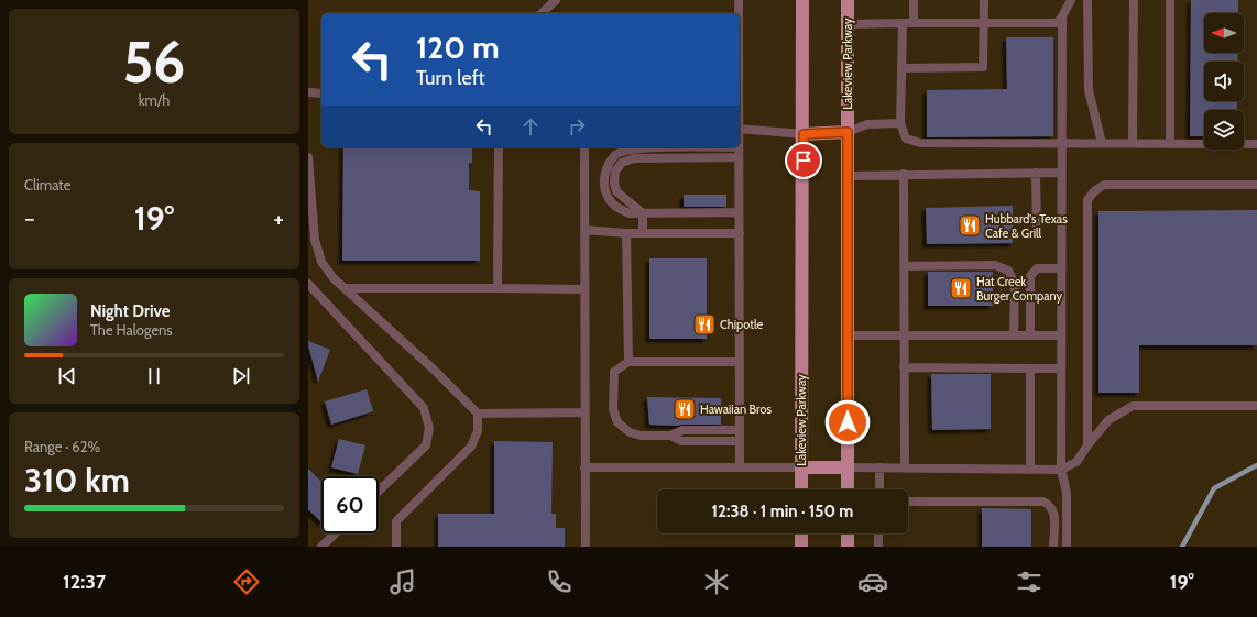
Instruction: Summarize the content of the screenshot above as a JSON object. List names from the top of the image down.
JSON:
{
  "streets": {
    "main road": ["Lakeview Parkway"]
  },
  "places": {
    "restaurant": [
      "Hubbard's Texas Cafe & Grill",
      "Hat Creek Burger Company",
      "Chipotle",
      "Hawaiian Bros"
    ]
  },
  "north": "left",
  "page": {
    "tile": [
      ["56", "km/h"],
      "Climate",
      ["Range · 62%", "310 km"]
    ],
    "turn": ["120 m", "Turn left"],
    "heat": ["−", "19°", "+"],
    "song": ["Night Drive", "The Halogens"],
    "limit": "60",
    "trip": "12:38 · 1 min · 150 m",
    "tabs": ["12:37", "19°"]
  }
}
